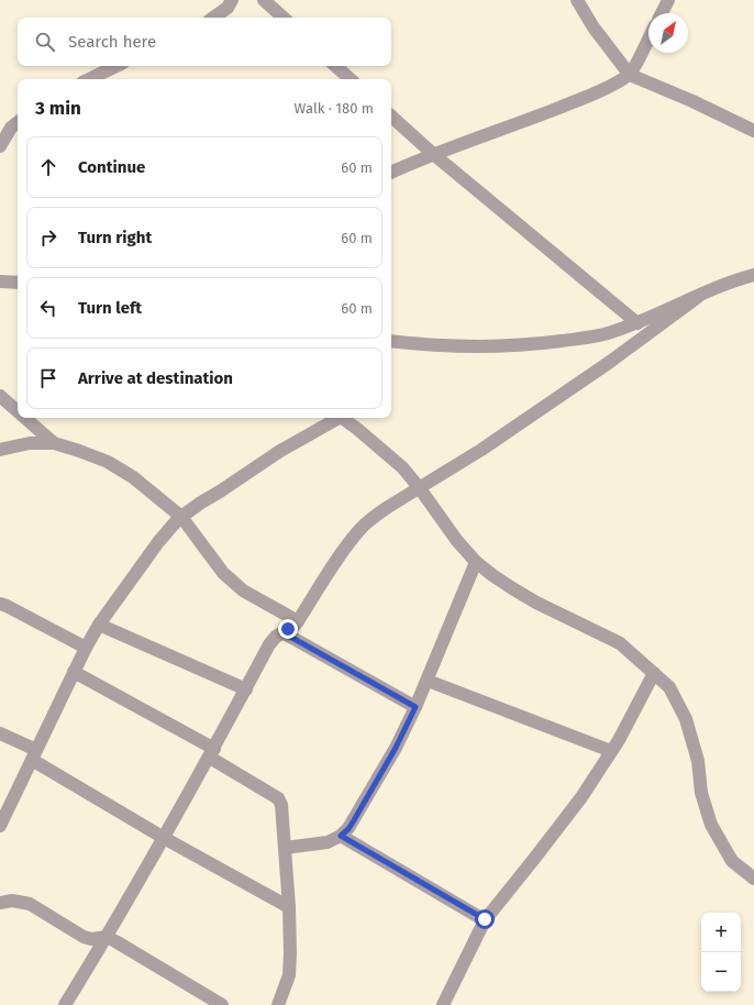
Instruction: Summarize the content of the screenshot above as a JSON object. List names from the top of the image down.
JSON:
{
  "north": "top right",
  "page": {
    "search": "Search here",
    "heading": ["3 min", "Walk · 180 m"],
    "list": [
      ["Continue", "60 m"],
      ["Turn right", "60 m"],
      ["Turn left", "60 m"],
      "Arrive at destination"
    ],
    "map_buttons": ["+", "−"]
  }
}
